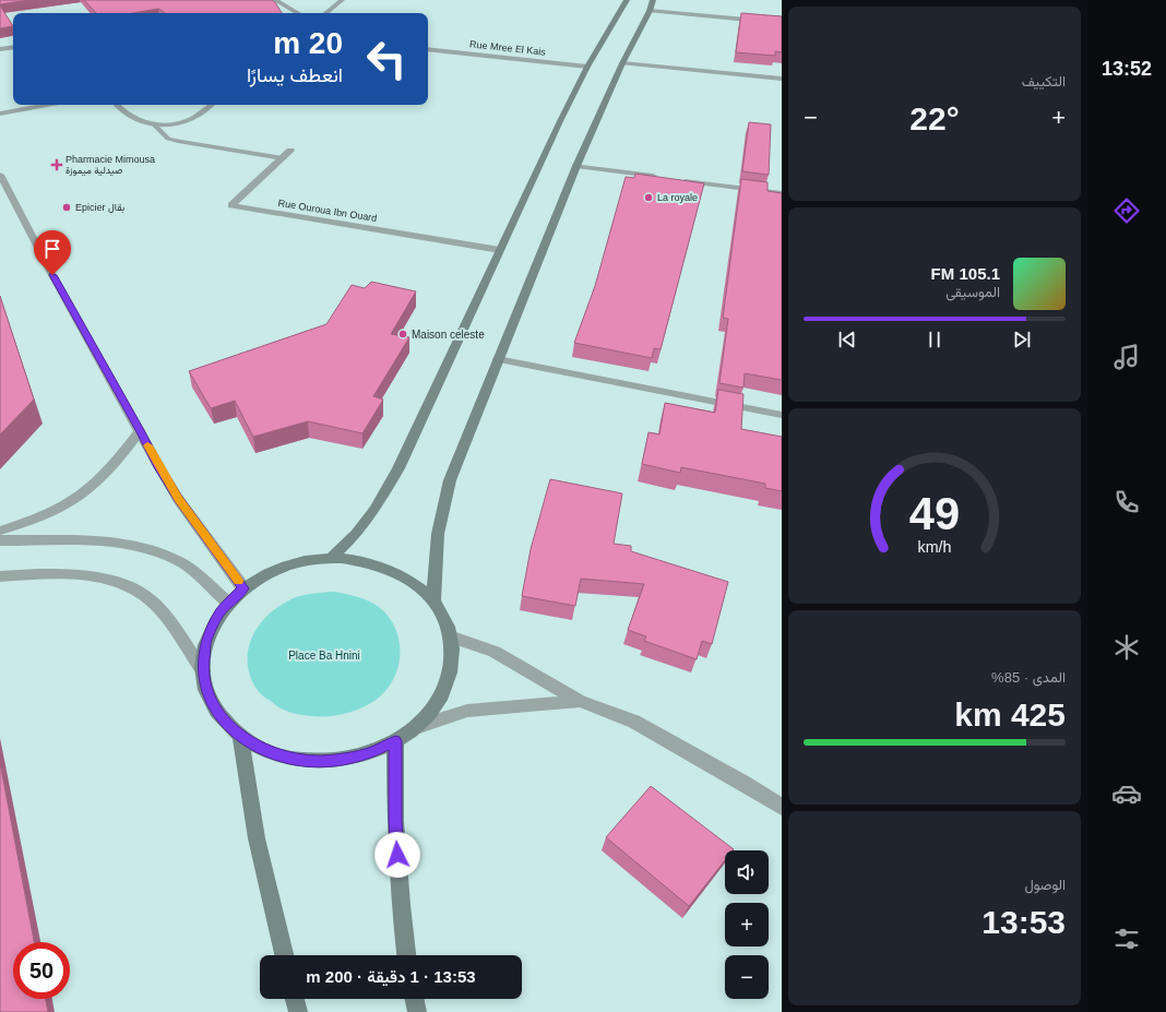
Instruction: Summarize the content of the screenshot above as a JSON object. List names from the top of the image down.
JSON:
{
  "streets": {
    "street": ["Rue Mree El Kais", "Rue Ouroua Ibn Ouard"]
  },
  "parks": ["Place Ba Hnini"],
  "places": {
    "health": ["Pharmacie Mimousa صيدلية ميموزة"],
    "other": ["La royale", "Epicier بقال", "Maison celeste"]
  },
  "page": {
    "tabs": "13:52",
    "tile": [
      "التكييف",
      ["المدى · 85%", "425 km"],
      ["الوصول", "13:53"]
    ],
    "turn": ["20 m", "انعطف يسارًا"],
    "heat": ["−", "22°", "+"],
    "song": ["105.1 FM", "الموسيقى"],
    "map_buttons": ["+", "−"],
    "limit": "50",
    "trip": "13:53 · 1 دقيقة · 200 m",
    "gauge": ["49", "km/h"]
  }
}
